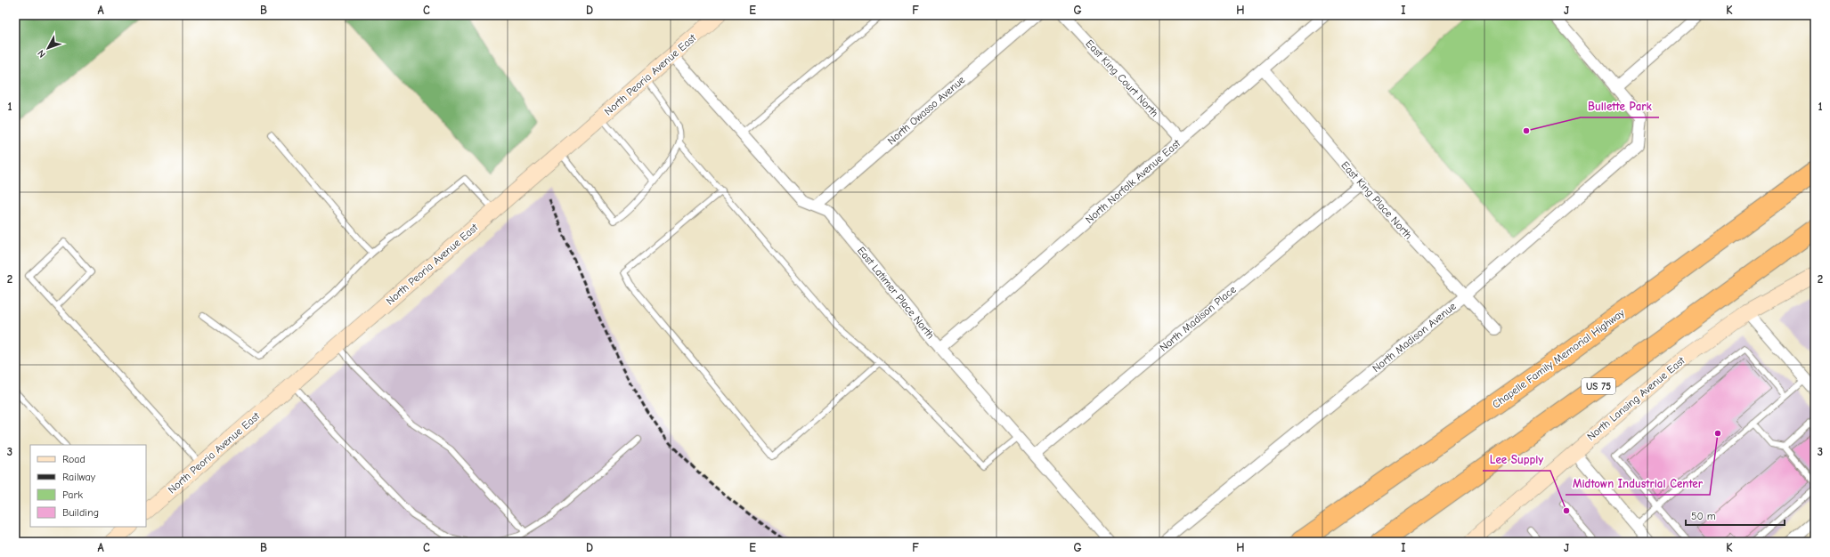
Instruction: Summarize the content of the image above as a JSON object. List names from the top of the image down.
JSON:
{
  "streets": {
    "highway": ["Chapelle Family Memorial Highway", "US 75"],
    "main road": ["North Peoria Avenue East", "North Lansing Avenue East"],
    "street": [
      "East King Court North",
      "North Owasso Avenue",
      "North Norfolk Avenue East",
      "East King Place North",
      "East Latimer Place North",
      "North Madison Place",
      "North Madison Avenue"
    ]
  },
  "crossings": [
    ["North Peoria Avenue East", "East Latimer Place North"],
    ["East King Court North", "North Norfolk Avenue East"],
    ["North Owasso Avenue", "East Latimer Place North"],
    ["North Norfolk Avenue East", "East King Place North"],
    ["North Norfolk Avenue East", "East Latimer Place North"],
    ["East King Place North", "North Madison Place"],
    ["East King Place North", "North Madison Avenue"],
    ["East Latimer Place North", "North Madison Place"]
  ],
  "places": ["Bullette Park", "Midtown Industrial Center", "Lee Supply"],
  "legend": [
    "Road",
    "Railway",
    "Park",
    "Building"
  ],
  "scale_bar": "50 m",
  "north": "bottom left",
  "grid": {
    "columns": [
      "A",
      "B",
      "C",
      "D",
      "E",
      "F",
      "G",
      "H",
      "I",
      "J",
      "K"
    ],
    "rows": ["1", "2", "3"]
  }
}
